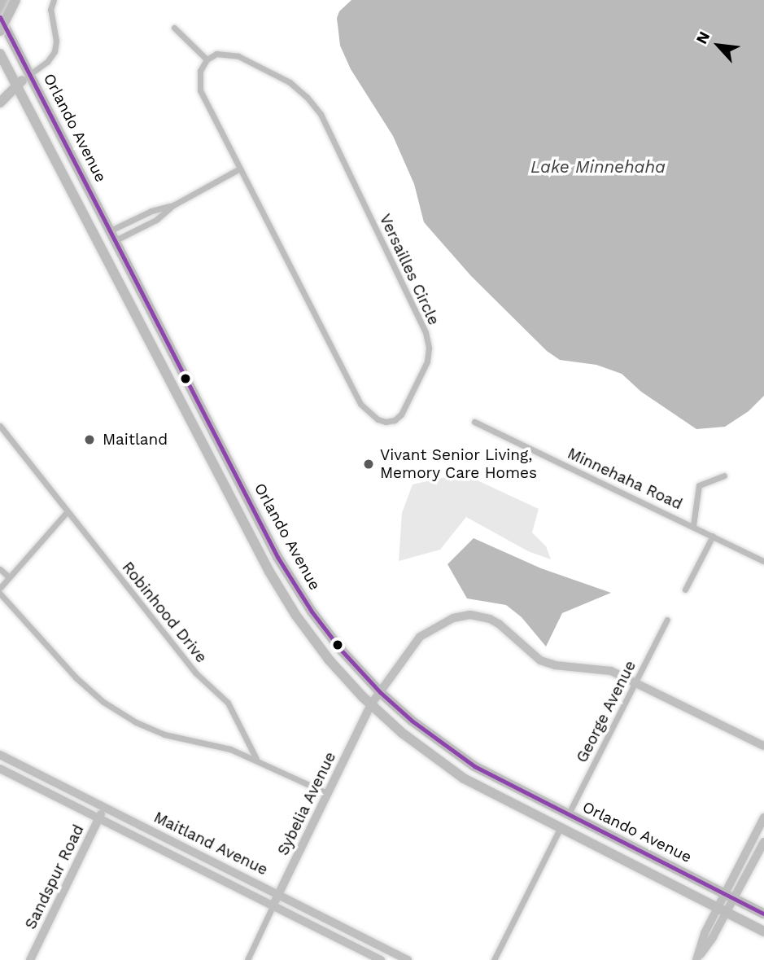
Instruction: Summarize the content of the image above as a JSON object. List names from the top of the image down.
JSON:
{
  "streets": {
    "main road": [
      "Orlando Avenue",
      "Sybelia Avenue",
      "Maitland Avenue",
      "Sandspur Road"
    ],
    "street": [
      "Versailles Circle",
      "Minnehaha Road",
      "Robinhood Drive",
      "George Avenue"
    ]
  },
  "crossings": [
    ["Orlando Avenue", "George Avenue"],
    ["Orlando Avenue", "Sybelia Avenue"],
    ["George Avenue", "Sybelia Avenue"],
    ["Sybelia Avenue", "Maitland Avenue"],
    ["Maitland Avenue", "Sandspur Road"]
  ],
  "water": ["Lake Minnehaha"],
  "places": ["Maitland", "Vivant Senior Living, Memory Care Homes"],
  "north": "top left"
}
